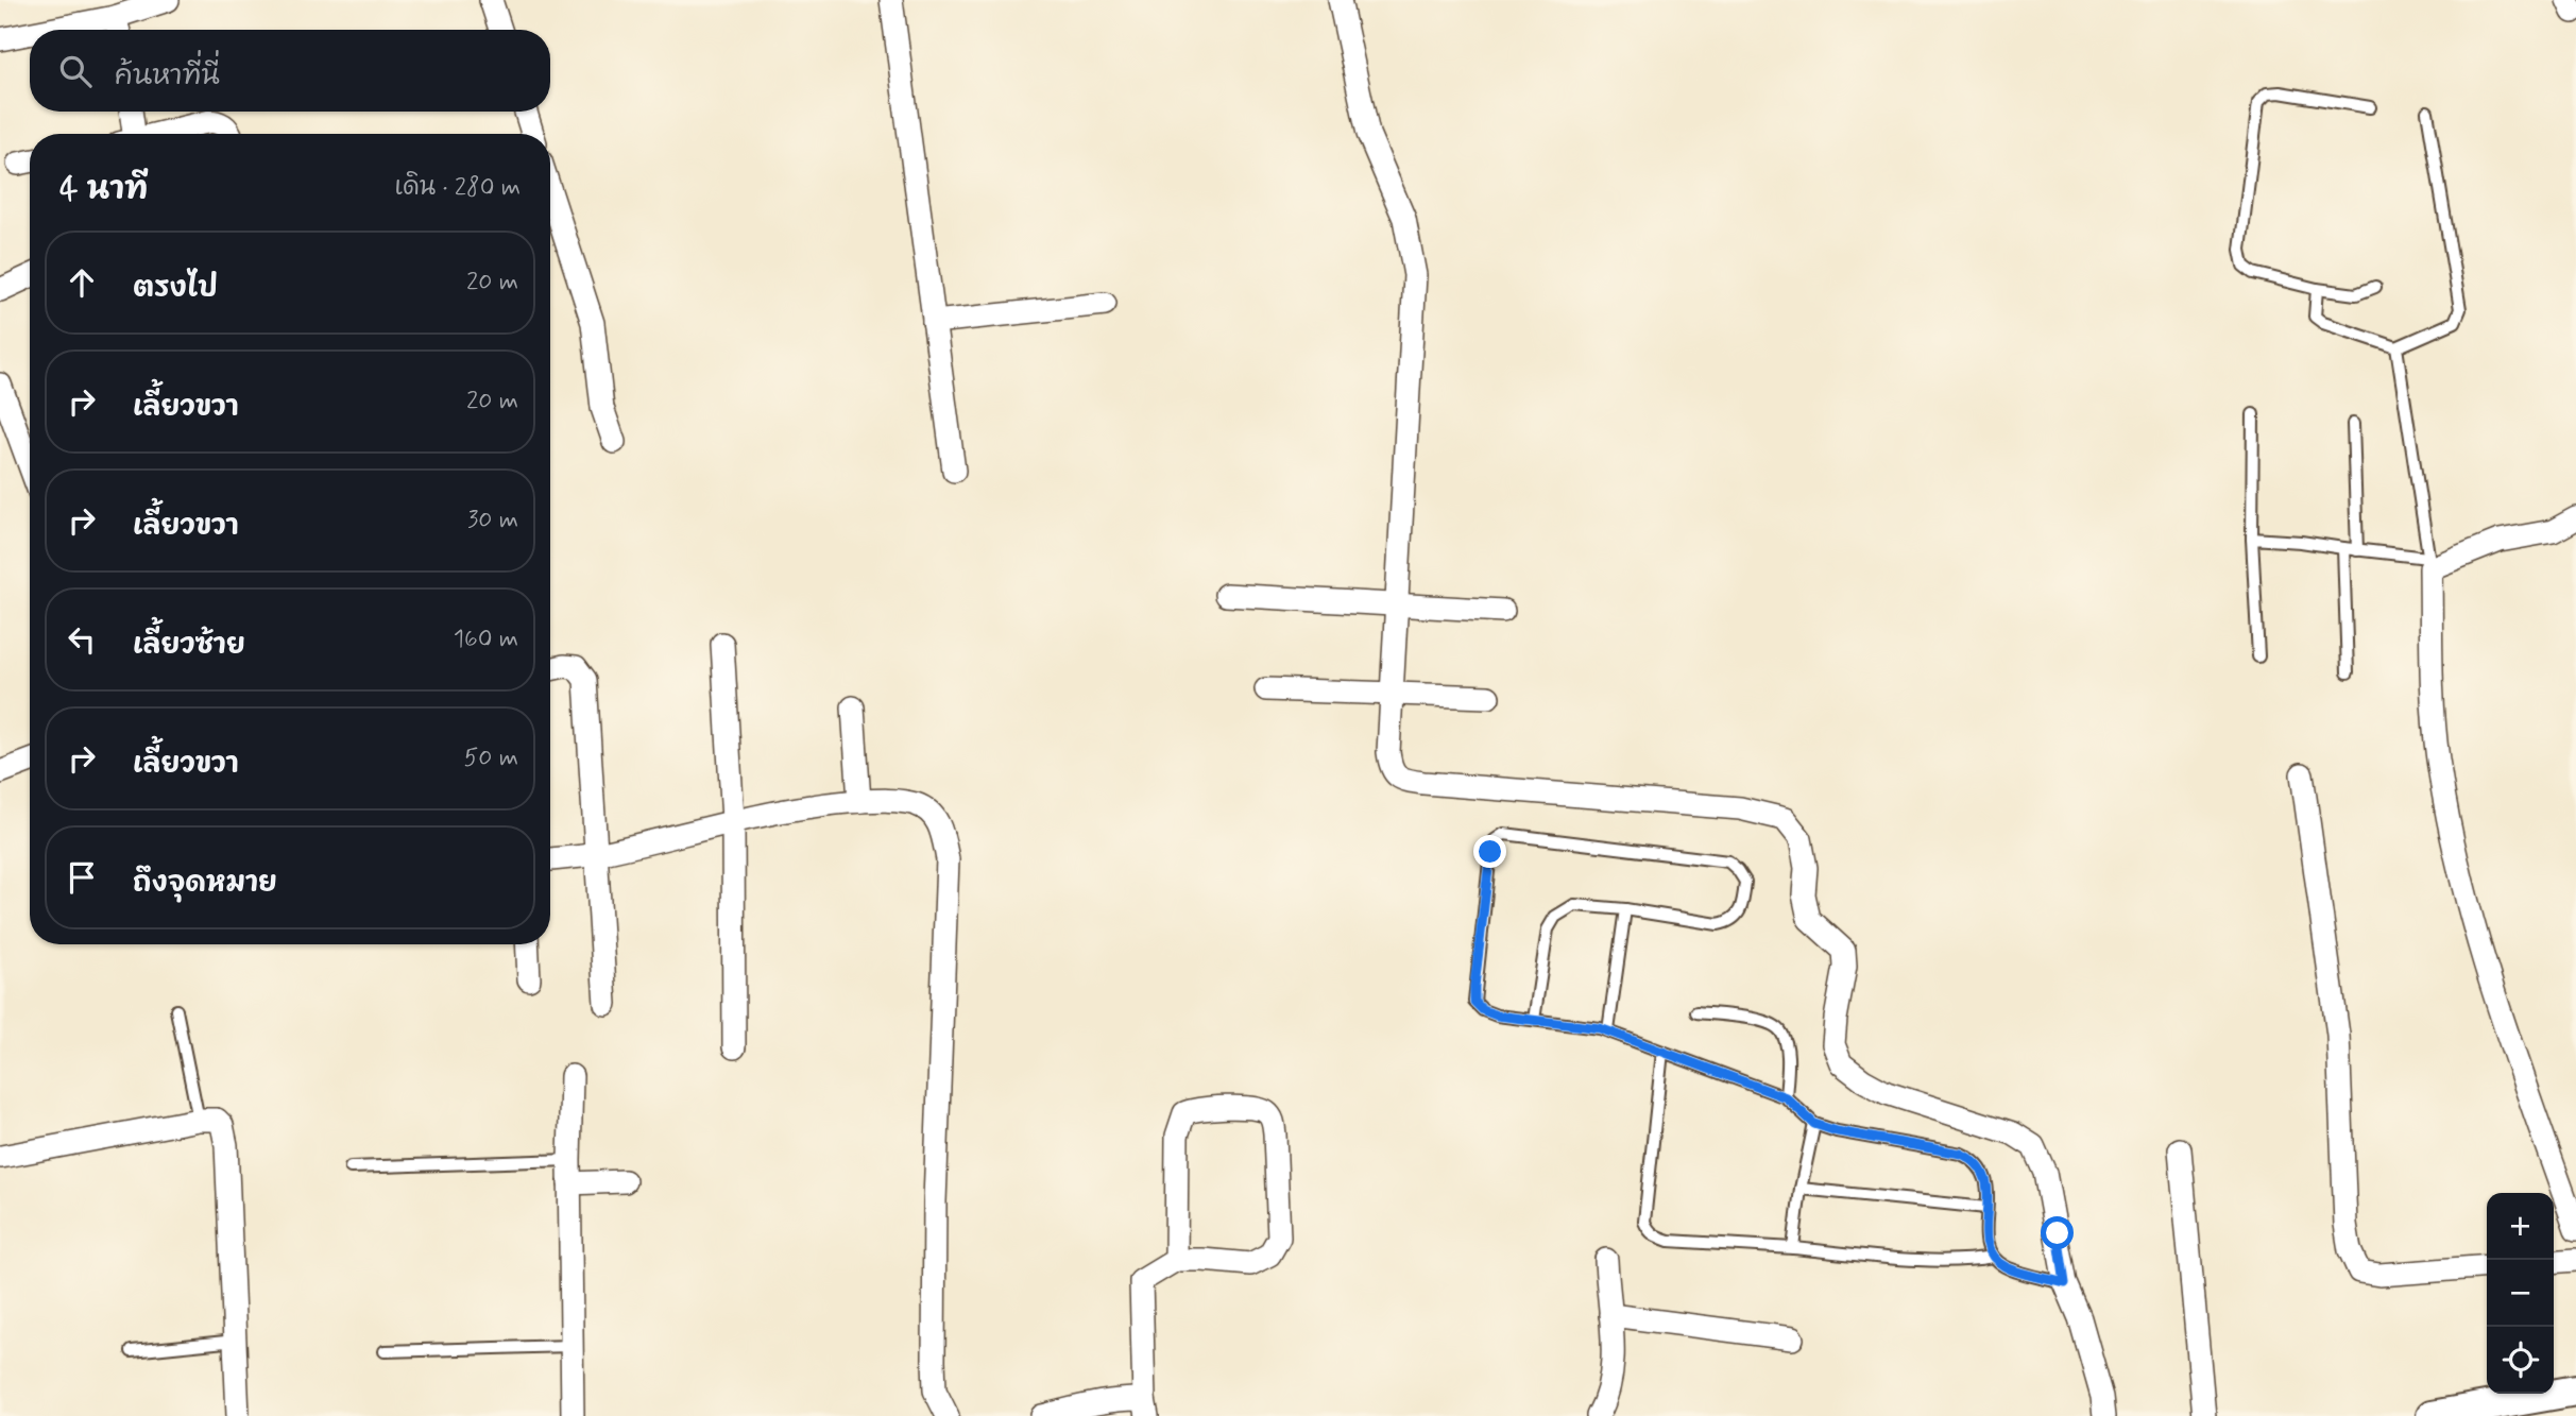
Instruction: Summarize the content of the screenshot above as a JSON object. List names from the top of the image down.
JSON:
{
  "page": {
    "search": "ค้นหาที่นี่",
    "heading": ["4 นาที", "เดิน · 280 m"],
    "list": [
      ["ตรงไป", "20 m"],
      ["เลี้ยวขวา", "20 m"],
      ["เลี้ยวขวา", "30 m"],
      ["เลี้ยวซ้าย", "160 m"],
      ["เลี้ยวขวา", "50 m"],
      "ถึงจุดหมาย"
    ],
    "map_buttons": ["+", "−"]
  }
}
